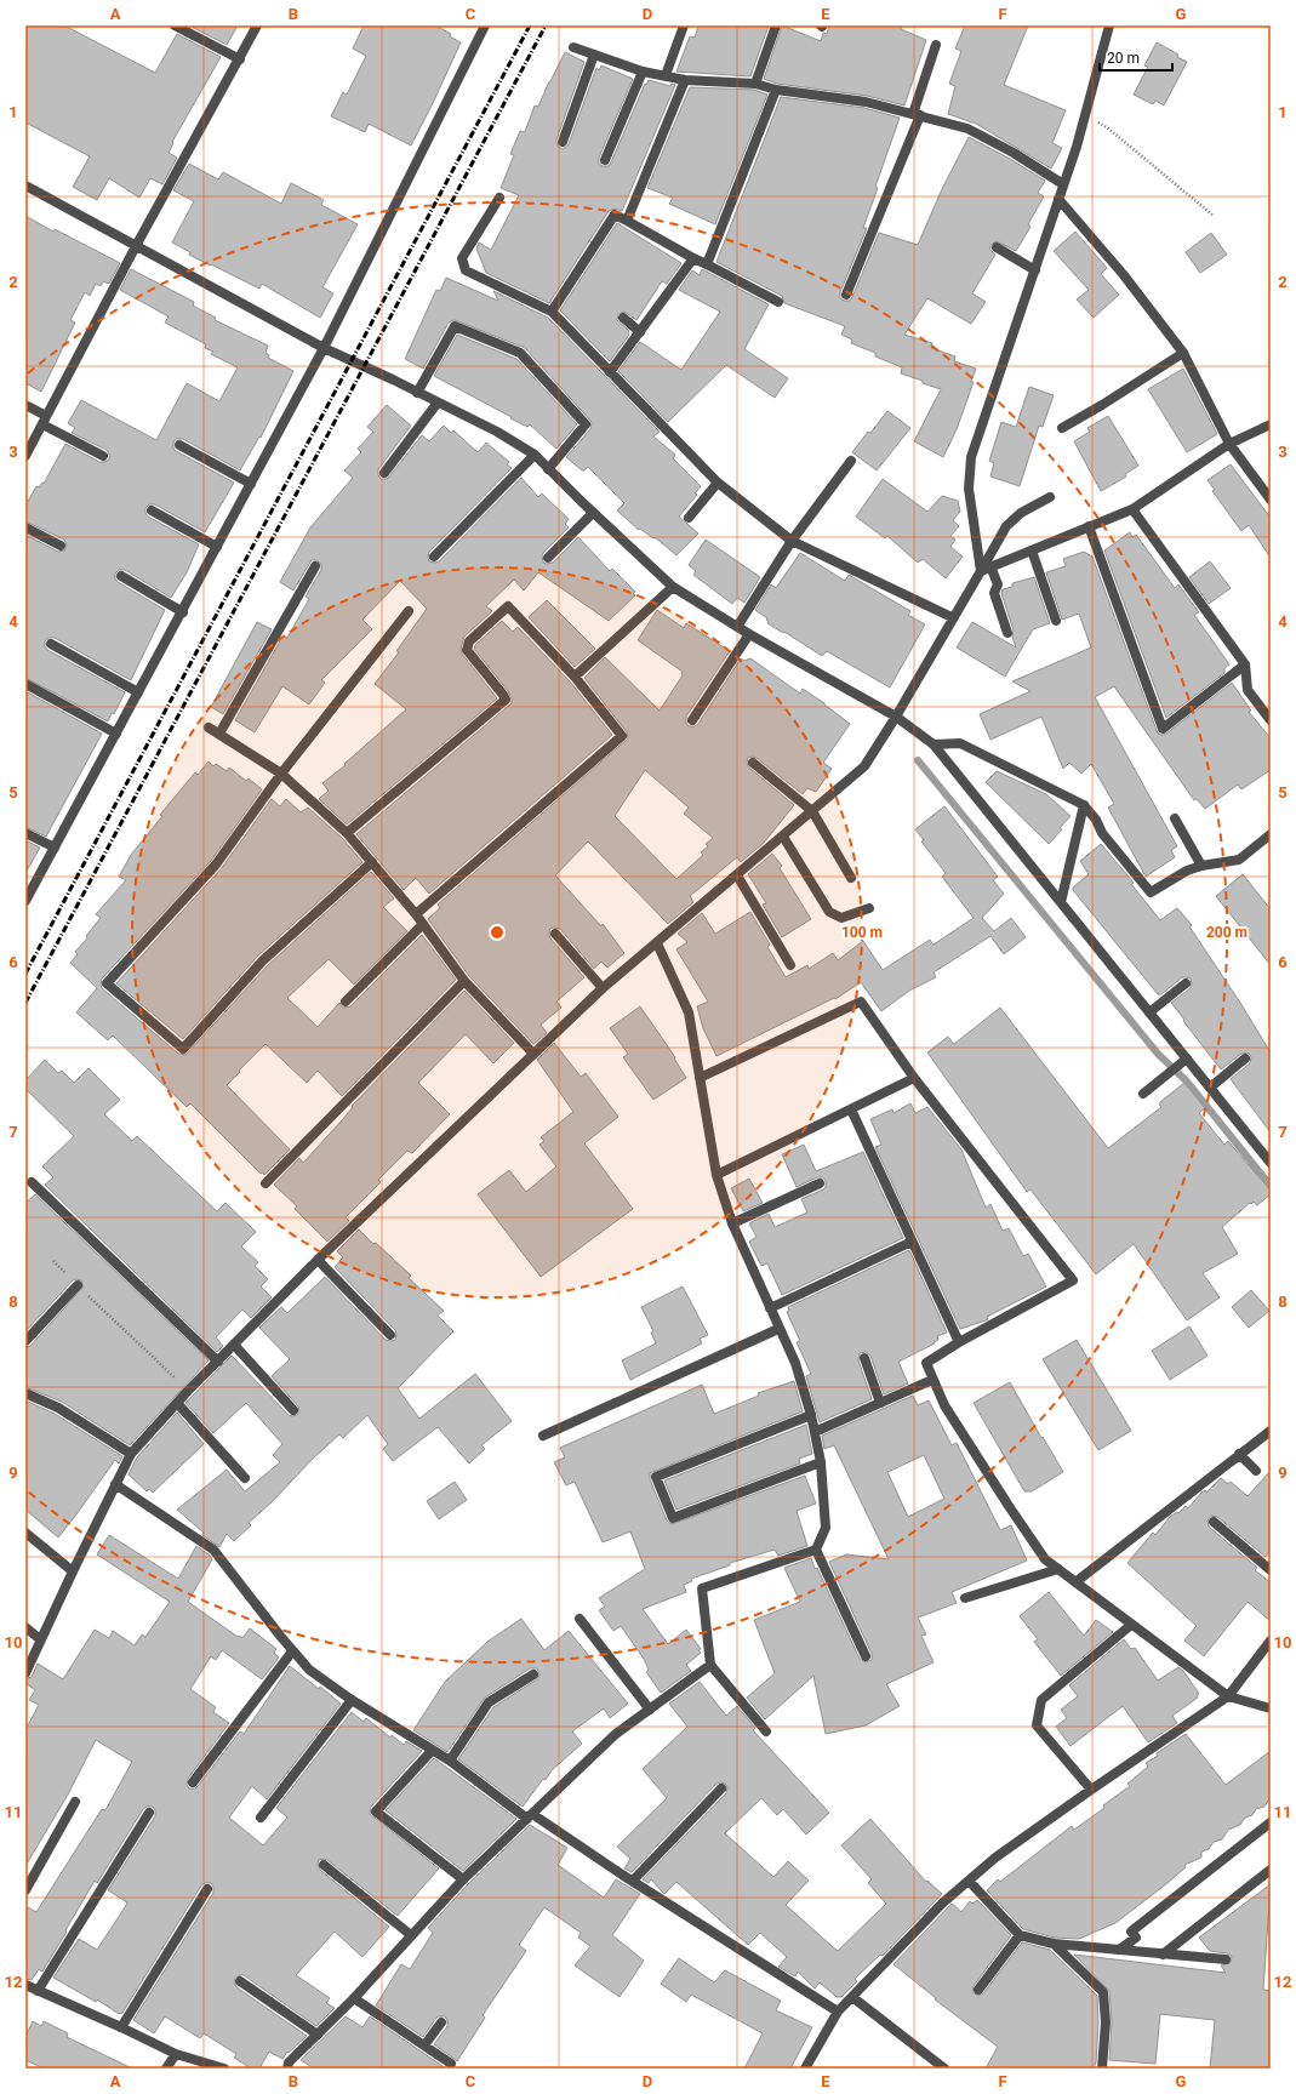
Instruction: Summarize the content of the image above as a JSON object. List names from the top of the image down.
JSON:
{
  "scale_bar": "20 m",
  "grid": {
    "columns": [
      "A",
      "B",
      "C",
      "D",
      "E",
      "F",
      "G"
    ],
    "rows": [
      "1",
      "2",
      "3",
      "4",
      "5",
      "6",
      "7",
      "8",
      "9",
      "10",
      "11",
      "12"
    ]
  },
  "rings": ["100 m", "200 m"]
}
